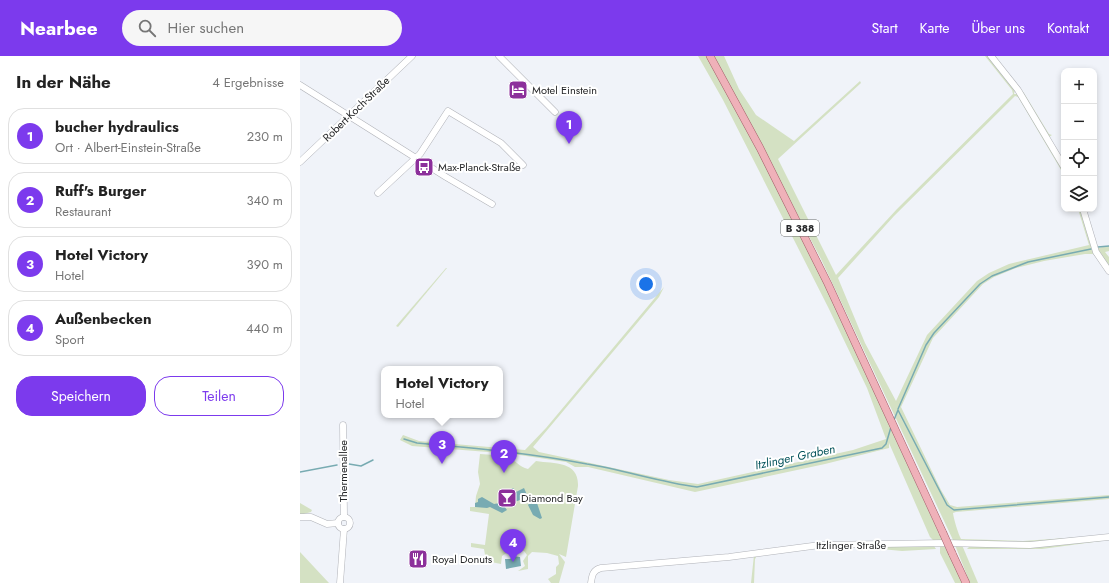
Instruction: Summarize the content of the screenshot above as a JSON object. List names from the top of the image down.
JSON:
{
  "streets": {
    "main road": ["B 388"],
    "street": ["Robert-Koch-Straße", "Thermenallee", "Itzlinger Straße"]
  },
  "water": ["Itzlinger Graben"],
  "places": {
    "hotel": ["Motel Einstein"],
    "bus stop": ["Max-Planck-Straße"],
    "bar": ["Diamond Bay"],
    "restaurant": ["Royal Donuts"]
  },
  "page": {
    "header": "Nearbee",
    "search": "Hier suchen",
    "nav": [
      "Start",
      "Karte",
      "Über uns",
      "Kontakt"
    ],
    "heading": ["In der Nähe", "4 Ergebnisse"],
    "map_buttons": ["+", "−"],
    "list": [
      {
        "mark": "1",
        "name": "bucher hydraulics",
        "note": "Ort · Albert-Einstein-Straße",
        "value": "230 m"
      },
      {
        "mark": "2",
        "name": "Ruff's Burger",
        "note": "Restaurant",
        "value": "340 m"
      },
      {
        "mark": "3",
        "name": "Hotel Victory",
        "note": "Hotel",
        "value": "390 m"
      },
      {
        "mark": "4",
        "name": "Außenbecken",
        "note": "Sport",
        "value": "440 m"
      }
    ],
    "pins": [
      "1",
      "3",
      "2",
      "4"
    ],
    "buttons": ["Speichern", "Teilen"],
    "popup": ["Hotel Victory", "Hotel"]
  }
}
